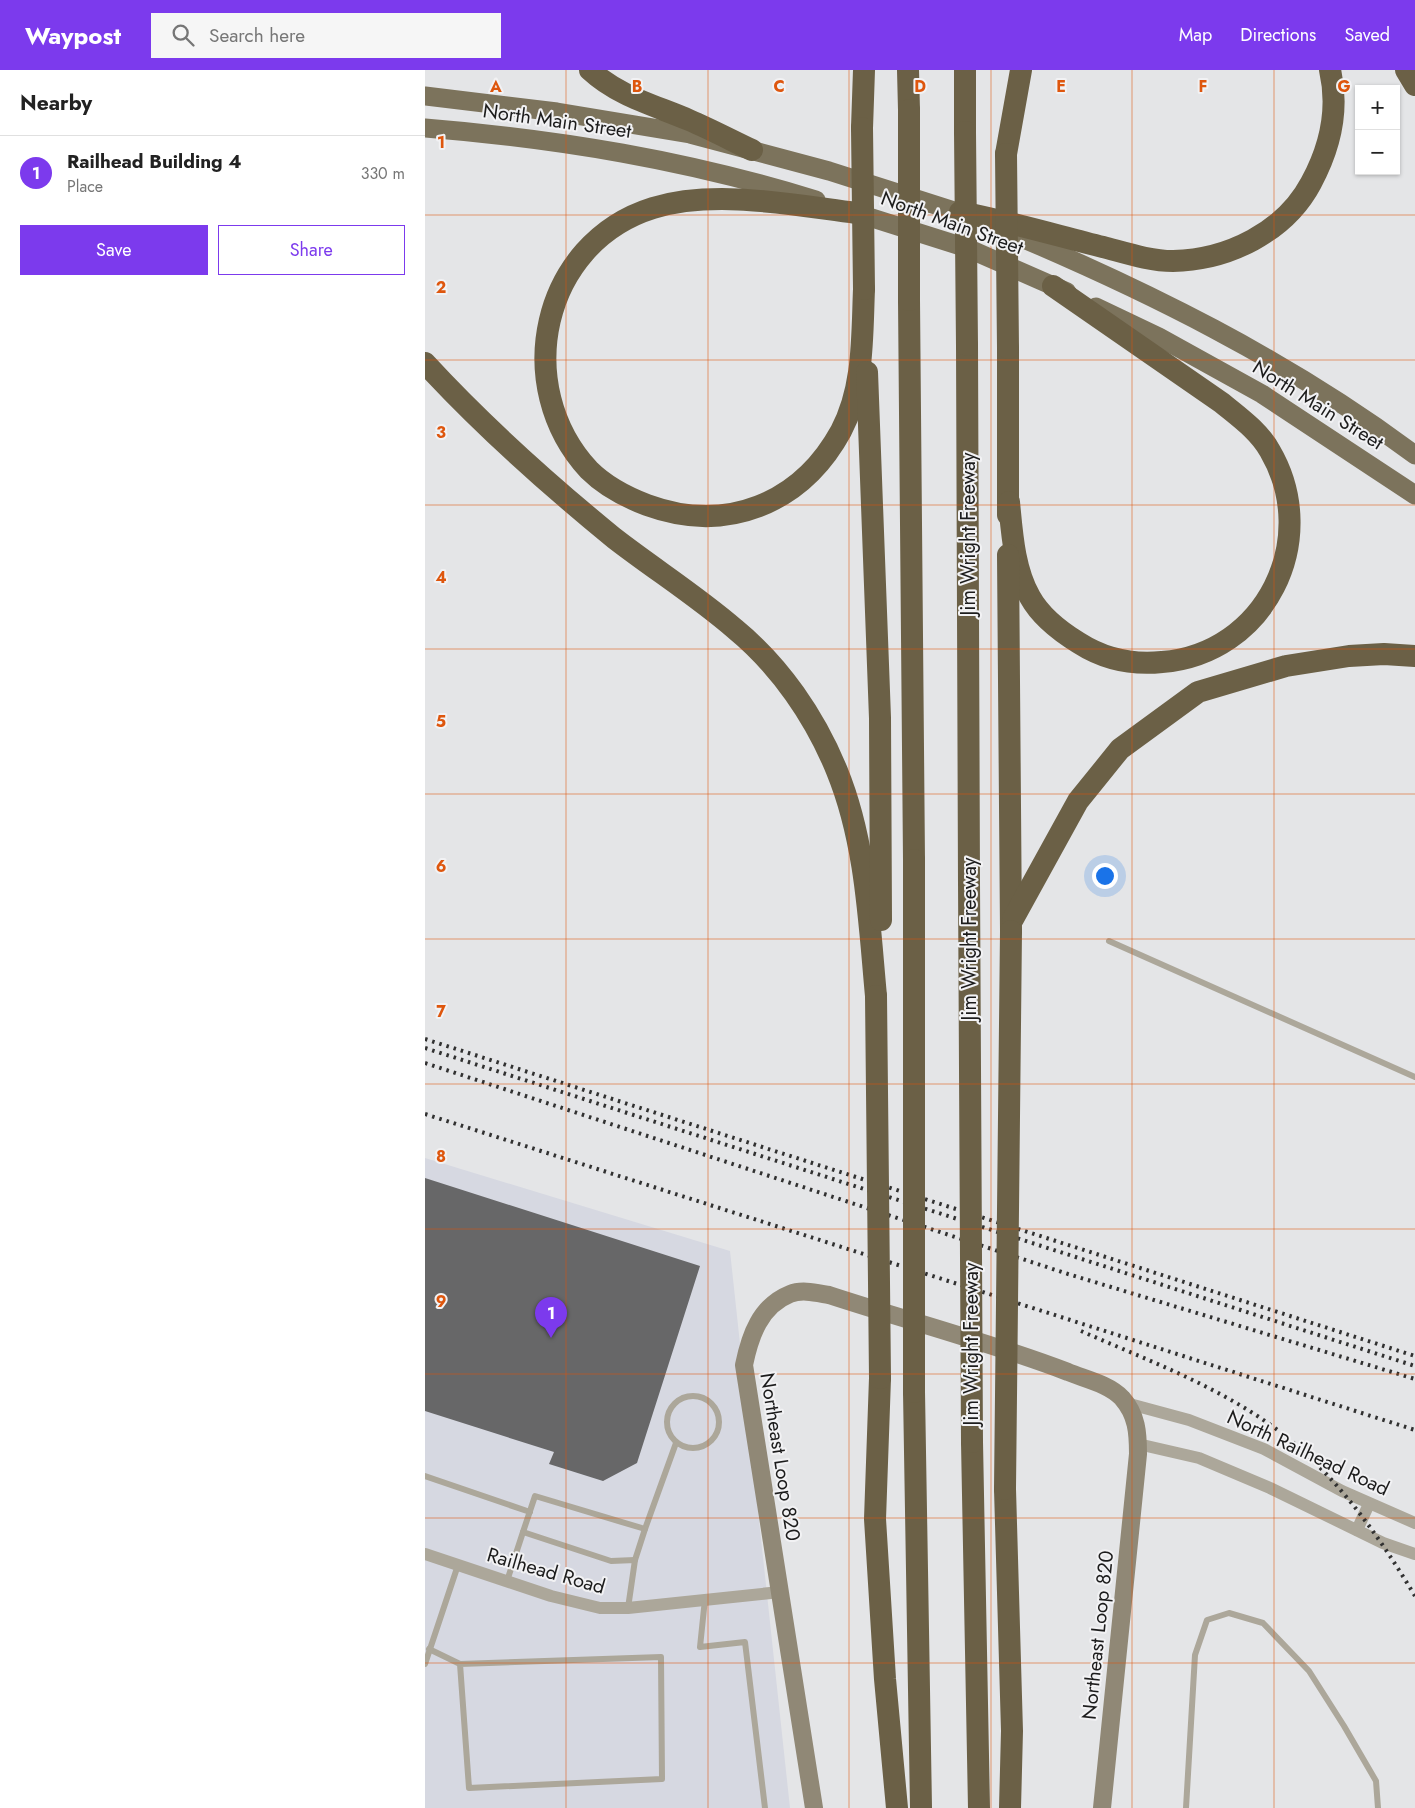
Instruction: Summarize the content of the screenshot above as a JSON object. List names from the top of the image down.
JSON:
{
  "streets": {
    "highway": ["Jim Wright Freeway"],
    "main road": ["North Main Street"],
    "street": ["North Railhead Road", "Northeast Loop 820", "Railhead Road"]
  },
  "crossings": [
    ["North Railhead Road", "Northeast Loop 820"],
    ["Northeast Loop 820", "Railhead Road"]
  ],
  "page": {
    "header": "Waypost",
    "search": "Search here",
    "nav": ["Map", "Directions", "Saved"],
    "heading": "Nearby",
    "map_buttons": ["+", "−"],
    "list": [
      {
        "mark": "1",
        "name": "Railhead Building 4",
        "note": "Place",
        "value": "330 m"
      }
    ],
    "buttons": ["Save", "Share"],
    "pins": "1"
  },
  "grid": {
    "columns": [
      "A",
      "B",
      "C",
      "D",
      "E",
      "F",
      "G"
    ],
    "rows": [
      "1",
      "2",
      "3",
      "4",
      "5",
      "6",
      "7",
      "8",
      "9"
    ]
  }
}
